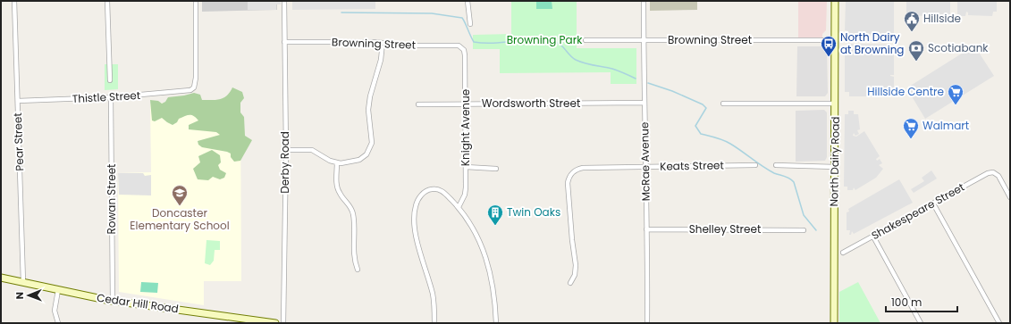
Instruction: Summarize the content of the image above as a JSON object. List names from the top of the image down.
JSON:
{
  "streets": {
    "street": [
      "Browning Street",
      "Thistle Street",
      "Wordsworth Street",
      "Knight Avenue",
      "Pear Street",
      "McRae Avenue",
      "North Dairy Road",
      "Derby Road",
      "Keats Street",
      "Rowan Street",
      "Shakespeare Street",
      "Shelley Street",
      "Cedar Hill Road"
    ]
  },
  "crossings": [
    ["Browning Street", "Knight Avenue"],
    ["Browning Street", "McRae Avenue"],
    ["Browning Street", "North Dairy Road"],
    ["Browning Street", "Derby Road"],
    ["Thistle Street", "Pear Street"],
    ["Thistle Street", "Rowan Street"],
    ["Wordsworth Street", "Knight Avenue"],
    ["Wordsworth Street", "McRae Avenue"],
    ["Pear Street", "Cedar Hill Road"],
    ["McRae Avenue", "Keats Street"],
    ["McRae Avenue", "Shelley Street"],
    ["Rowan Street", "Cedar Hill Road"]
  ],
  "parks": ["Browning Park"],
  "places": {
    "public building": ["Hillside"],
    "bus stop": ["North Dairy at Browning"],
    "bank": ["Scotiabank"],
    "supermarket": ["Hillside Centre", "Walmart"],
    "school or university": ["Doncaster Elementary School"],
    "building": ["Twin Oaks"]
  },
  "scale_bar": "100 m",
  "north": "left"
}
